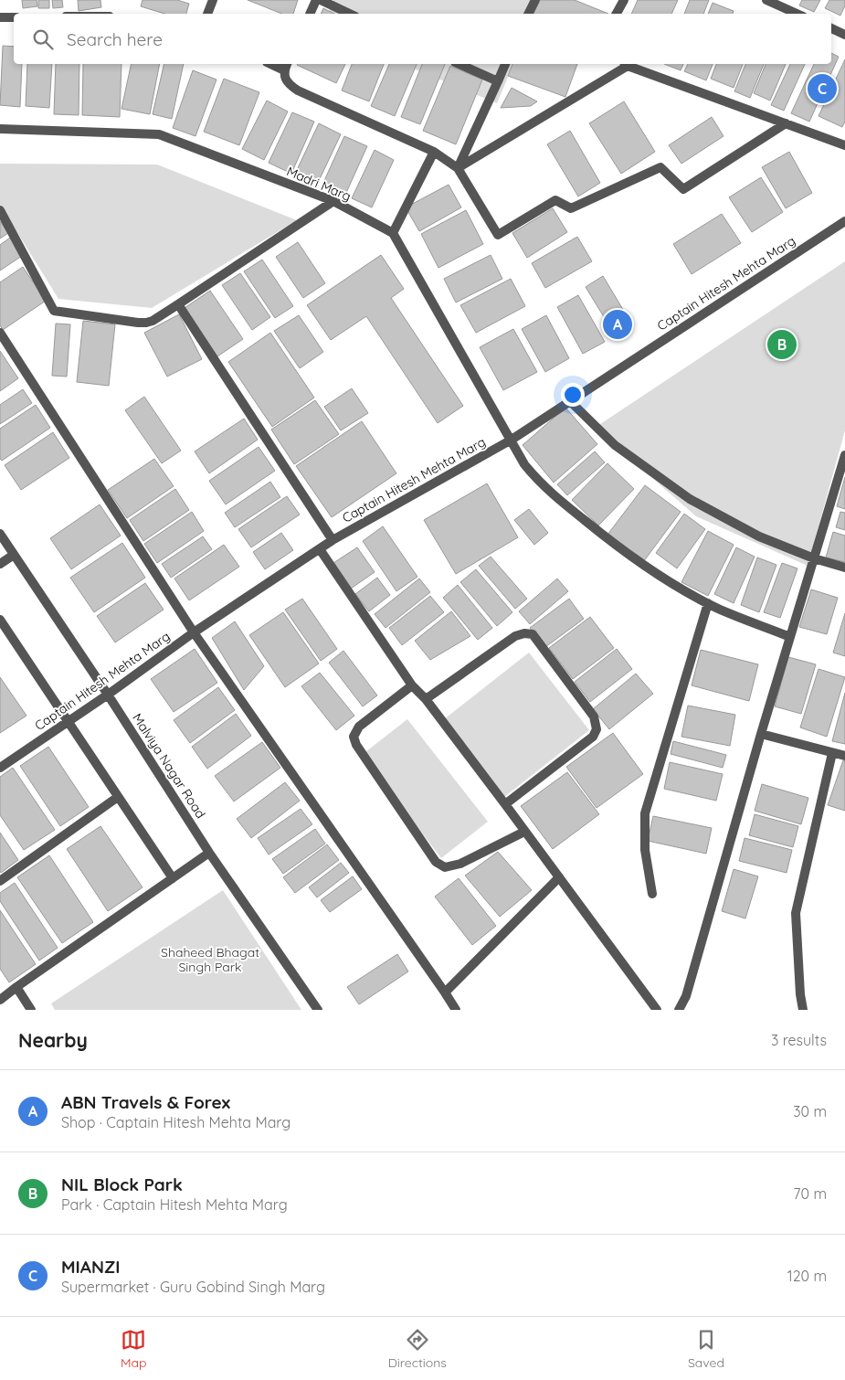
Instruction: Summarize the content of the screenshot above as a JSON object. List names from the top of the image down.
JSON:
{
  "streets": {
    "street": ["Madri Marg", "Captain Hitesh Mehta Marg", "Malviya Nagar Road"]
  },
  "crossings": [
    ["Captain Hitesh Mehta Marg", "Malviya Nagar Road"]
  ],
  "parks": ["Shaheed Bhagat Singh Park"],
  "page": {
    "search": "Search here",
    "pins": ["C", "A", "B"],
    "heading": ["Nearby", "3 results"],
    "list": [
      {
        "mark": "A",
        "name": "ABN Travels & Forex",
        "note": "Shop · Captain Hitesh Mehta Marg",
        "value": "30 m"
      },
      {
        "mark": "B",
        "name": "NIL Block Park",
        "note": "Park · Captain Hitesh Mehta Marg",
        "value": "70 m"
      },
      {
        "mark": "C",
        "name": "MIANZI",
        "note": "Supermarket · Guru Gobind Singh Marg",
        "value": "120 m"
      }
    ],
    "nav": ["Map", "Directions", "Saved"]
  }
}
